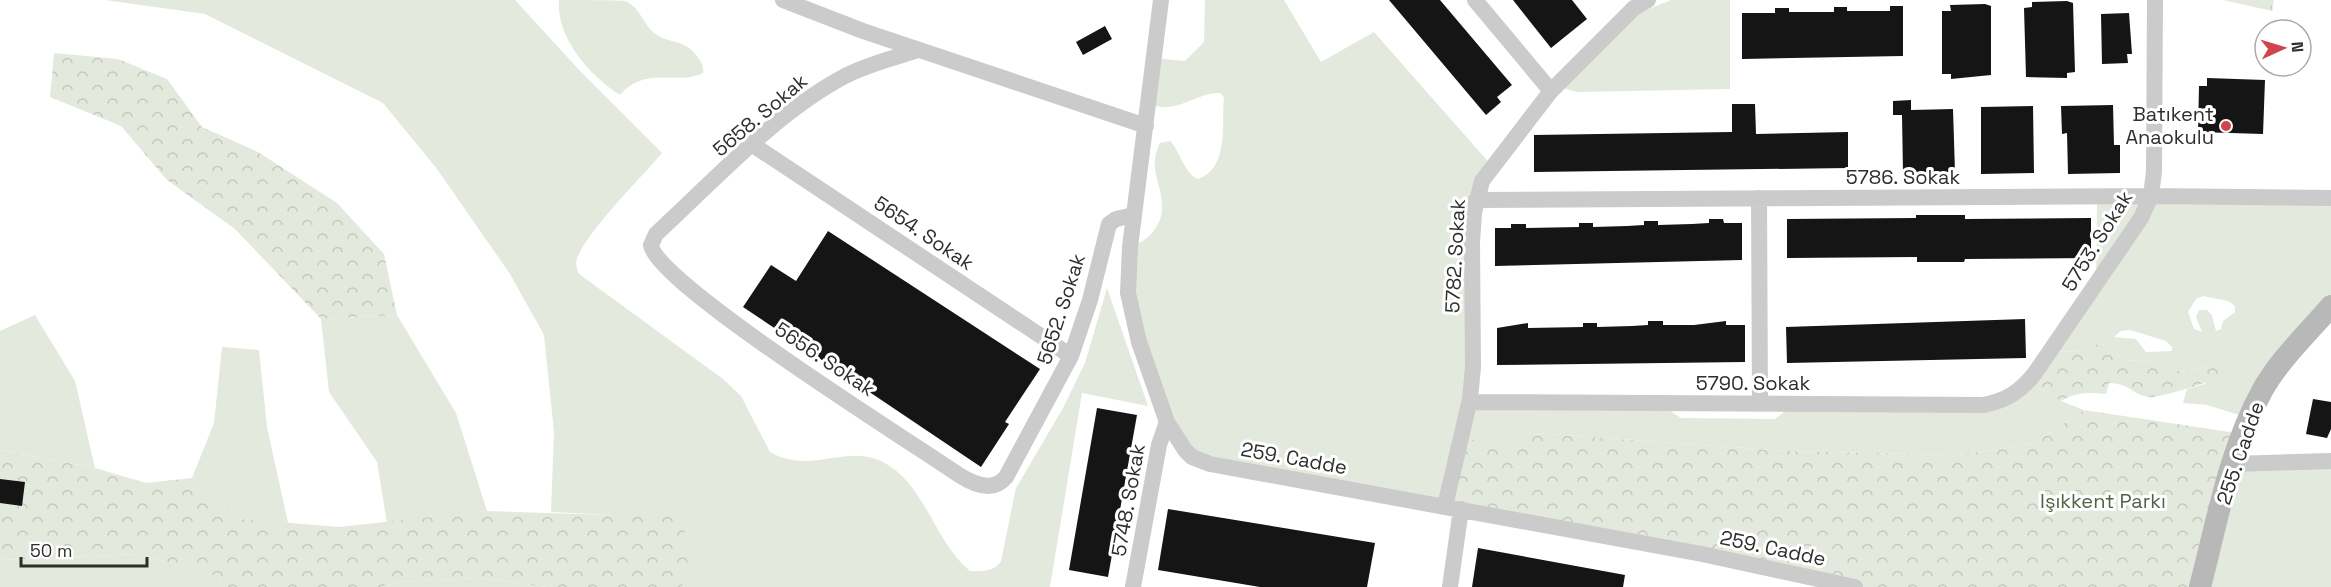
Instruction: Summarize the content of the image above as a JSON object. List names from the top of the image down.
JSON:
{
  "streets": {
    "street": [
      "5658. Sokak",
      "5786. Sokak",
      "5654. Sokak",
      "5753. Sokak",
      "5782. Sokak",
      "5652. Sokak",
      "5656. Sokak",
      "5790. Sokak",
      "255. Cadde",
      "259. Cadde",
      "5748. Sokak"
    ]
  },
  "crossings": [
    ["5658. Sokak", "5654. Sokak"],
    ["5658. Sokak", "5656. Sokak"],
    ["5786. Sokak", "5753. Sokak"],
    ["5786. Sokak", "5782. Sokak"],
    ["5654. Sokak", "5652. Sokak"],
    ["5753. Sokak", "5790. Sokak"],
    ["5782. Sokak", "5790. Sokak"],
    ["5782. Sokak", "259. Cadde"],
    ["5652. Sokak", "5656. Sokak"],
    ["5652. Sokak", "259. Cadde"],
    ["259. Cadde", "5748. Sokak"]
  ],
  "parks": ["Işıkkent Parkı"],
  "places": ["Batıkent Anaokulu"],
  "scale_bar": "50 m",
  "north": "right"
}
